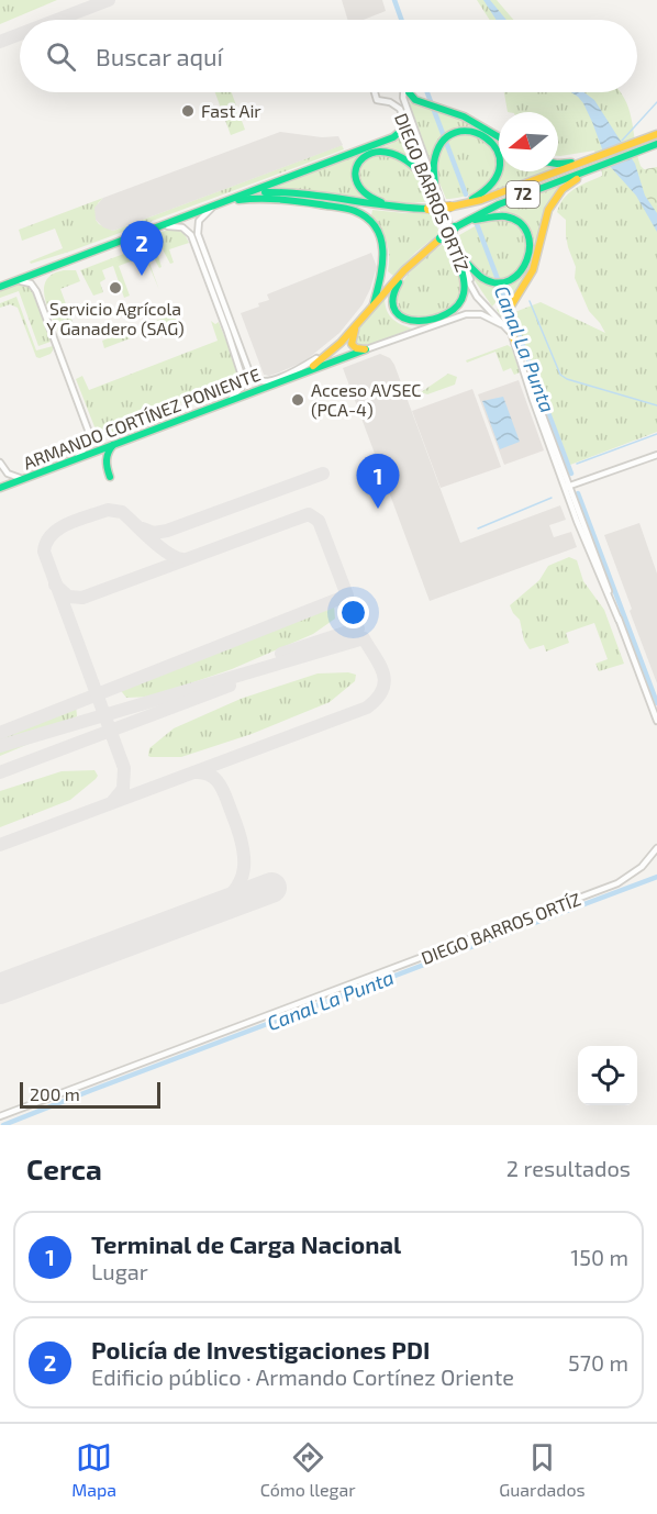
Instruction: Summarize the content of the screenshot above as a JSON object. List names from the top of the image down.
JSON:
{
  "streets": {
    "main road": ["72", "ARMANDO CORTÍNEZ PONIENTE"],
    "street": ["DIEGO BARROS ORTÍZ"]
  },
  "crossings": [
    ["72", "ARMANDO CORTÍNEZ PONIENTE"]
  ],
  "water": ["Canal La Punta"],
  "places": ["Fast Air", "Servicio Agrícola Y Ganadero (SAG)", "Acceso AVSEC (PCA-4)"],
  "scale_bar": "200 m",
  "north": "left",
  "page": {
    "search": "Buscar aquí",
    "pins": ["2", "1"],
    "scale": "200 m",
    "heading": ["Cerca", "2 resultados"],
    "list": [
      {
        "mark": "1",
        "name": "Terminal de Carga Nacional",
        "note": "Lugar",
        "value": "150 m"
      },
      {
        "mark": "2",
        "name": "Policía de Investigaciones PDI",
        "note": "Edificio público · Armando Cortínez Oriente",
        "value": "570 m"
      }
    ],
    "nav": ["Mapa", "Cómo llegar", "Guardados"]
  }
}
